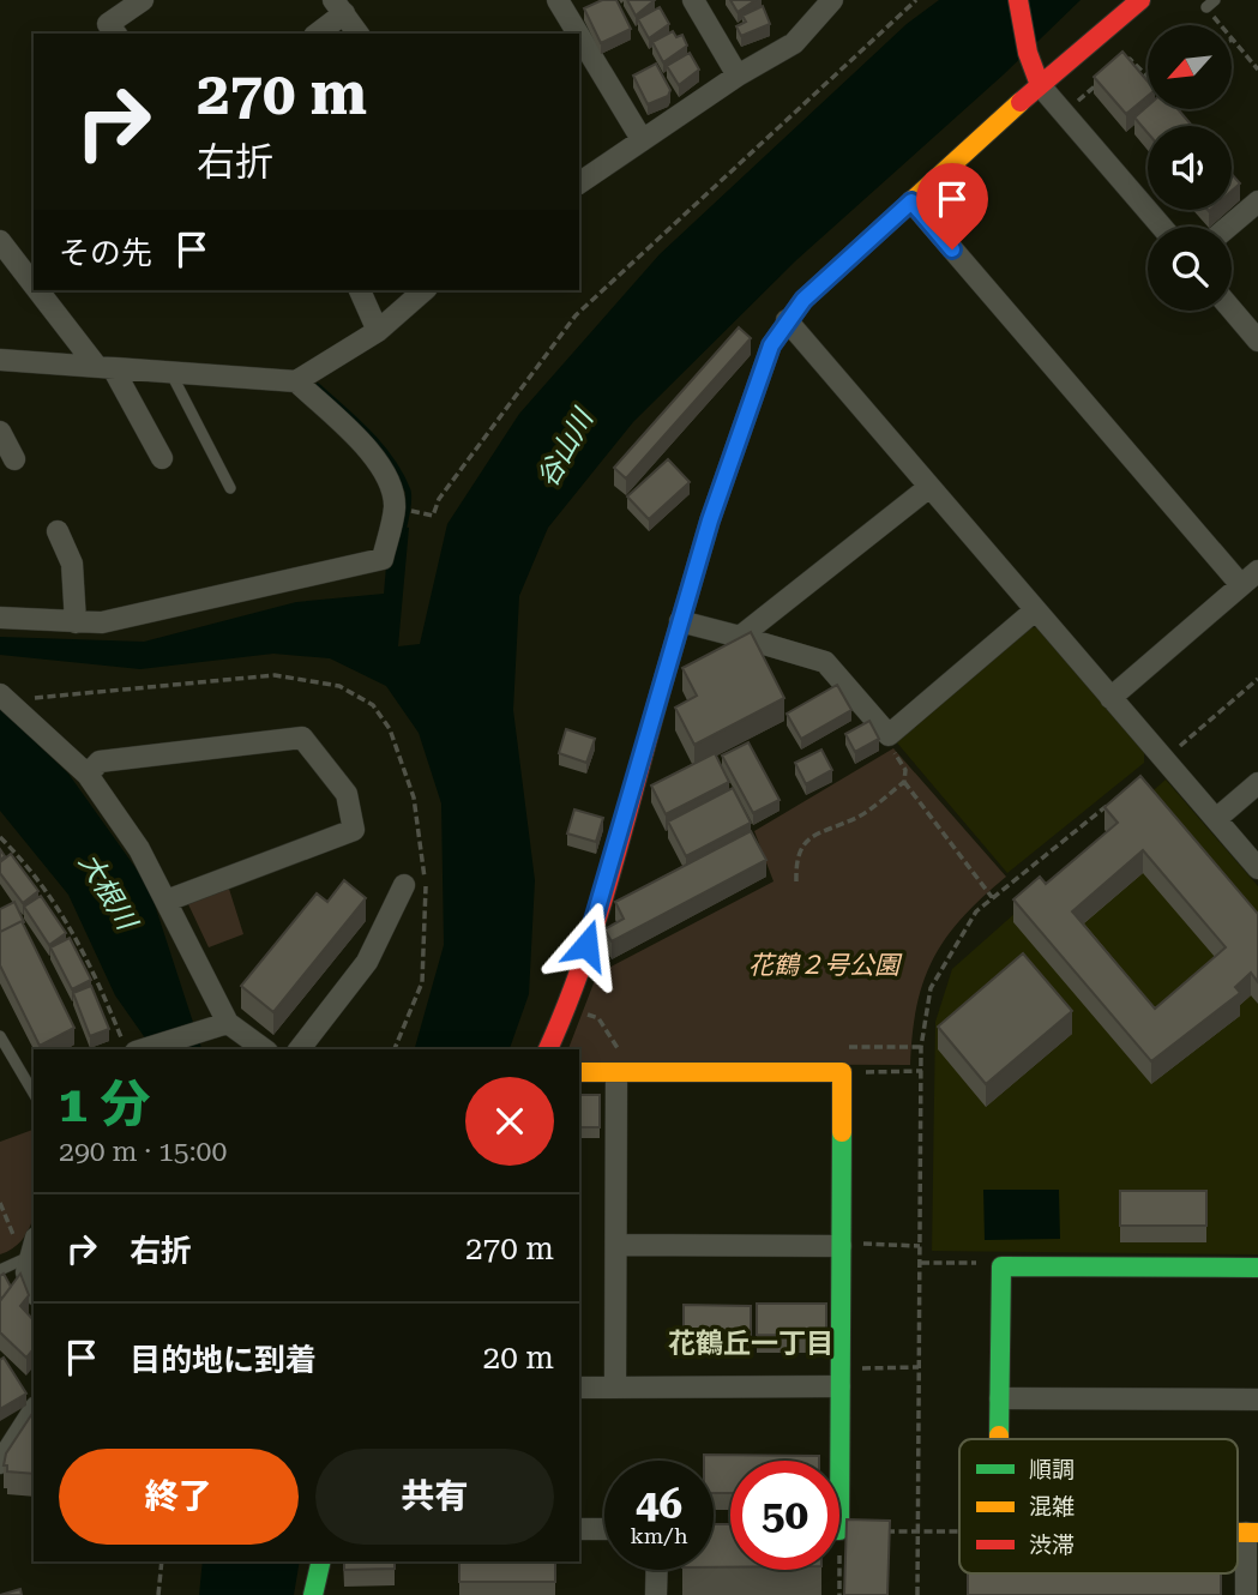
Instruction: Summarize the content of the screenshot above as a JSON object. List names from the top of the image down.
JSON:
{
  "districts": ["花鶴丘一丁目"],
  "water": ["谷山川", "大根川"],
  "parks": ["花鶴２号公園"],
  "legend": ["順調", "混雑", "渋滞"],
  "north": "bottom left",
  "page": {
    "turn": ["270 m", "右折"],
    "then": "その先",
    "heading": ["1 分", "290 m · 15:00"],
    "list": [
      {
        "name": "右折",
        "value": "270 m"
      },
      {
        "name": "目的地に到着",
        "value": "20 m"
      }
    ],
    "buttons": ["終了", "共有"],
    "speed": "46 km/h",
    "limit": "50"
  }
}
